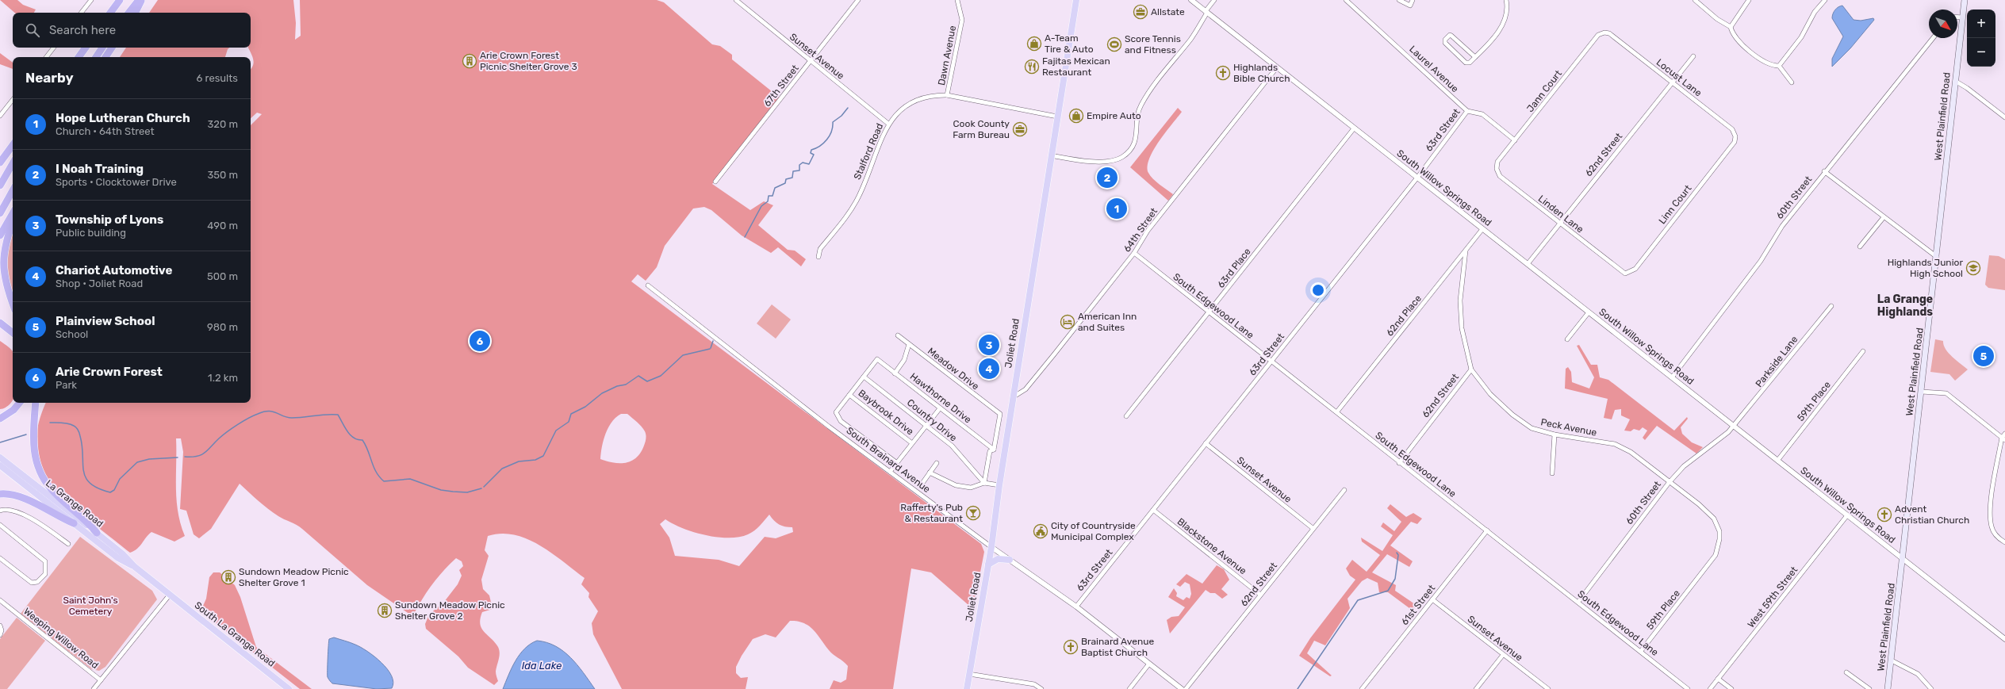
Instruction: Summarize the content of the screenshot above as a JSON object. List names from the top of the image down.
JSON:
{
  "streets": {
    "main road": [
      "West Plainfield Road",
      "Joliet Road",
      "La Grange Road",
      "South La Grange Road"
    ],
    "street": [
      "Dawn Avenue",
      "Sunset Avenue",
      "Laurel Avenue",
      "Locust Lane",
      "67th Street",
      "Jann Court",
      "63rd Street",
      "Stalford Road",
      "62nd Street",
      "South Willow Springs Road",
      "60th Street",
      "Linn Court",
      "Linden Lane",
      "64th Street",
      "63rd Place",
      "South Edgewood Lane",
      "62nd Place",
      "Parkside Lane",
      "Meadow Drive",
      "Hawthorne Drive",
      "59th Place",
      "Baybrook Drive",
      "Country Drive",
      "Peck Avenue",
      "South Brainard Avenue",
      "Blackstone Avenue",
      "West 59th Street",
      "61st Street",
      "Weeping Willow Road"
    ]
  },
  "crossings": [
    ["Dawn Avenue", "Stalford Road"],
    ["Sunset Avenue", "67th Street"],
    ["Sunset Avenue", "63rd Street"],
    ["Sunset Avenue", "Stalford Road"],
    ["Sunset Avenue", "62nd Street"],
    ["Sunset Avenue", "61st Street"],
    ["Laurel Avenue", "Jann Court"],
    ["Laurel Avenue", "63rd Street"],
    ["Locust Lane", "Jann Court"],
    ["Locust Lane", "62nd Street"],
    ["Locust Lane", "Linn Court"],
    ["Jann Court", "Linden Lane"],
    ["West Plainfield Road", "South Willow Springs Road"],
    ["63rd Street", "South Willow Springs Road"],
    ["63rd Street", "South Edgewood Lane"],
    ["63rd Street", "South Brainard Avenue"],
    ["63rd Street", "Blackstone Avenue"],
    ["Stalford Road", "Joliet Road"],
    ["62nd Street", "South Willow Springs Road"],
    ["62nd Street", "Linden Lane"],
    ["62nd Street", "South Edgewood Lane"],
    ["62nd Street", "Peck Avenue"],
    ["62nd Street", "Blackstone Avenue"],
    ["South Willow Springs Road", "60th Street"],
    ["South Willow Springs Road", "64th Street"],
    ["South Willow Springs Road", "63rd Place"],
    ["South Willow Springs Road", "62nd Place"],
    ["South Willow Springs Road", "Parkside Lane"],
    ["South Willow Springs Road", "59th Place"],
    ["South Willow Springs Road", "West 59th Street"],
    ["60th Street", "South Edgewood Lane"],
    ["60th Street", "Parkside Lane"],
    ["60th Street", "Peck Avenue"],
    ["Linn Court", "Linden Lane"],
    ["64th Street", "South Edgewood Lane"],
    ["64th Street", "Joliet Road"],
    ["63rd Place", "South Edgewood Lane"],
    ["South Edgewood Lane", "62nd Place"],
    ["South Edgewood Lane", "59th Place"],
    ["South Edgewood Lane", "61st Street"],
    ["62nd Place", "Peck Avenue"],
    ["Joliet Road", "South Brainard Avenue"],
    ["Meadow Drive", "Hawthorne Drive"],
    ["Hawthorne Drive", "Country Drive"],
    ["59th Place", "Peck Avenue"],
    ["La Grange Road", "South La Grange Road"],
    ["La Grange Road", "Weeping Willow Road"],
    ["South La Grange Road", "Weeping Willow Road"]
  ],
  "districts": ["La Grange Highlands"],
  "water": ["Ida Lake"],
  "parks": ["Saint John's Cemetery"],
  "places": {
    "office": ["Allstate", "Cook County Farm Bureau"],
    "shop": ["A-Team Tire & Auto", "Empire Auto"],
    "sports": ["Score Tennis and Fitness"],
    "building": ["Arie Crown Forest Picnic Shelter Grove 3", "Sundown Meadow Picnic Shelter Grove 1", "Sundown Meadow Picnic Shelter Grove 2"],
    "restaurant": ["Fajitas Mexican Restaurant"],
    "church": ["Highlands Bible Church", "Advent Christian Church", "Brainard Avenue Baptist Church"],
    "school or university": ["Highlands Junior High School"],
    "hotel": ["American Inn and Suites"],
    "bar": ["Rafferty's Pub & Restaurant"],
    "public building": ["City of Countryside Municipal Complex"]
  },
  "north": "bottom right",
  "page": {
    "map_buttons": ["+", "−"],
    "search": "Search here",
    "heading": ["Nearby", "6 results"],
    "list": [
      {
        "mark": "1",
        "name": "Hope Lutheran Church",
        "note": "Church · 64th Street",
        "value": "320 m"
      },
      {
        "mark": "2",
        "name": "I Noah Training",
        "note": "Sports · Clocktower Drive",
        "value": "350 m"
      },
      {
        "mark": "3",
        "name": "Township of Lyons",
        "note": "Public building",
        "value": "490 m"
      },
      {
        "mark": "4",
        "name": "Chariot Automotive",
        "note": "Shop · Joliet Road",
        "value": "500 m"
      },
      {
        "mark": "5",
        "name": "Plainview School",
        "note": "School",
        "value": "980 m"
      },
      {
        "mark": "6",
        "name": "Arie Crown Forest",
        "note": "Park",
        "value": "1.2 km"
      }
    ],
    "pins": [
      "2",
      "1",
      "6",
      "3",
      "5",
      "4"
    ]
  }
}
